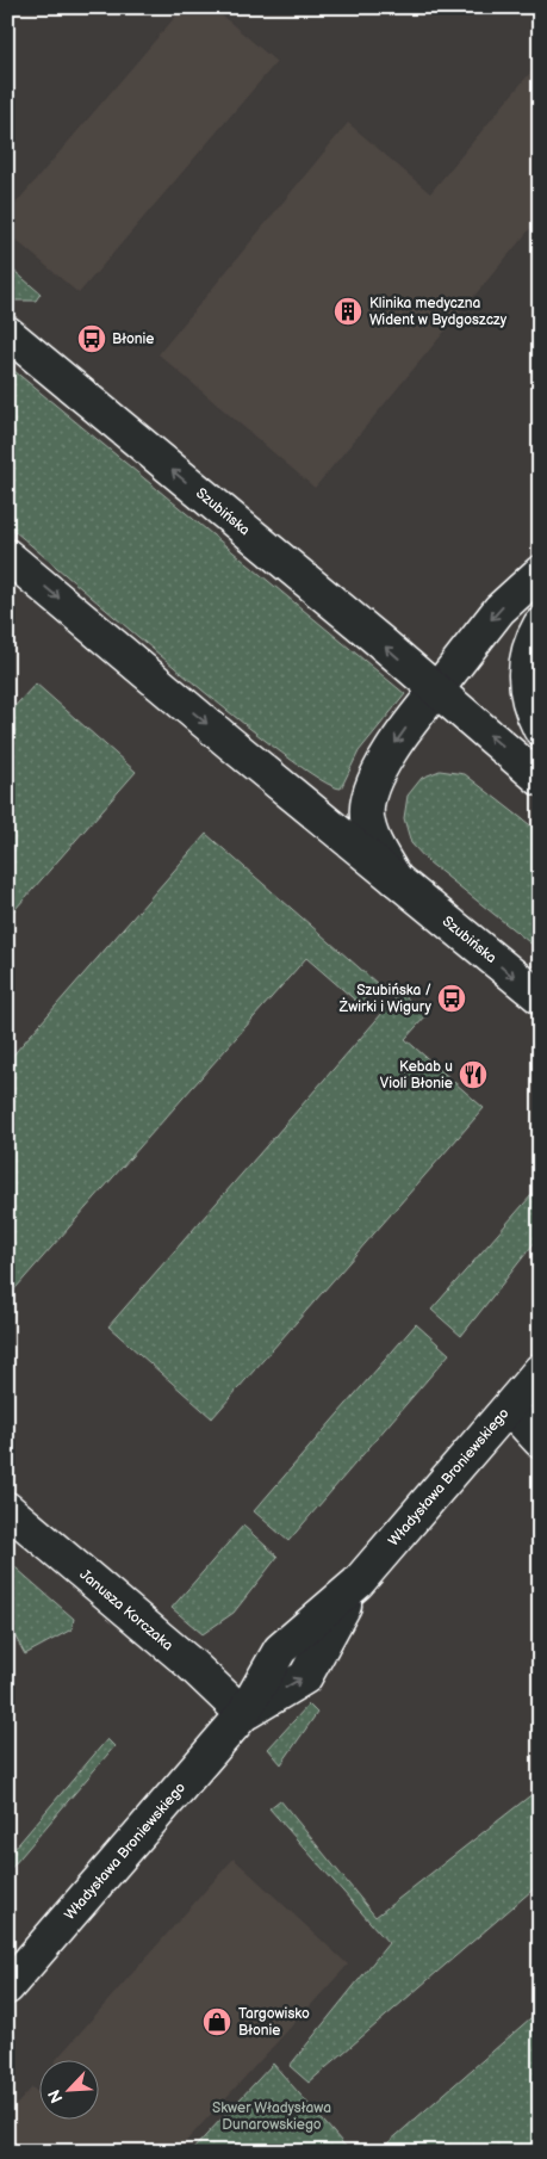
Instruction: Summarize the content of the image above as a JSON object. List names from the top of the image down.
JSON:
{
  "streets": {
    "street": ["Szubińska", "Władysława Broniewskiego", "Janusza Korczaka"]
  },
  "crossings": [
    ["Władysława Broniewskiego", "Janusza Korczaka"]
  ],
  "parks": ["Skwer Władysława Dunarowskiego"],
  "places": {
    "building": ["Klinika medyczna Wident w Bydgoszczy"],
    "bus stop": ["Błonie", "Szubińska / Żwirki i Wigury"],
    "restaurant": ["Kebab u Violi Błonie"],
    "shop": ["Targowisko Błonie"]
  },
  "north": "bottom left"
}
